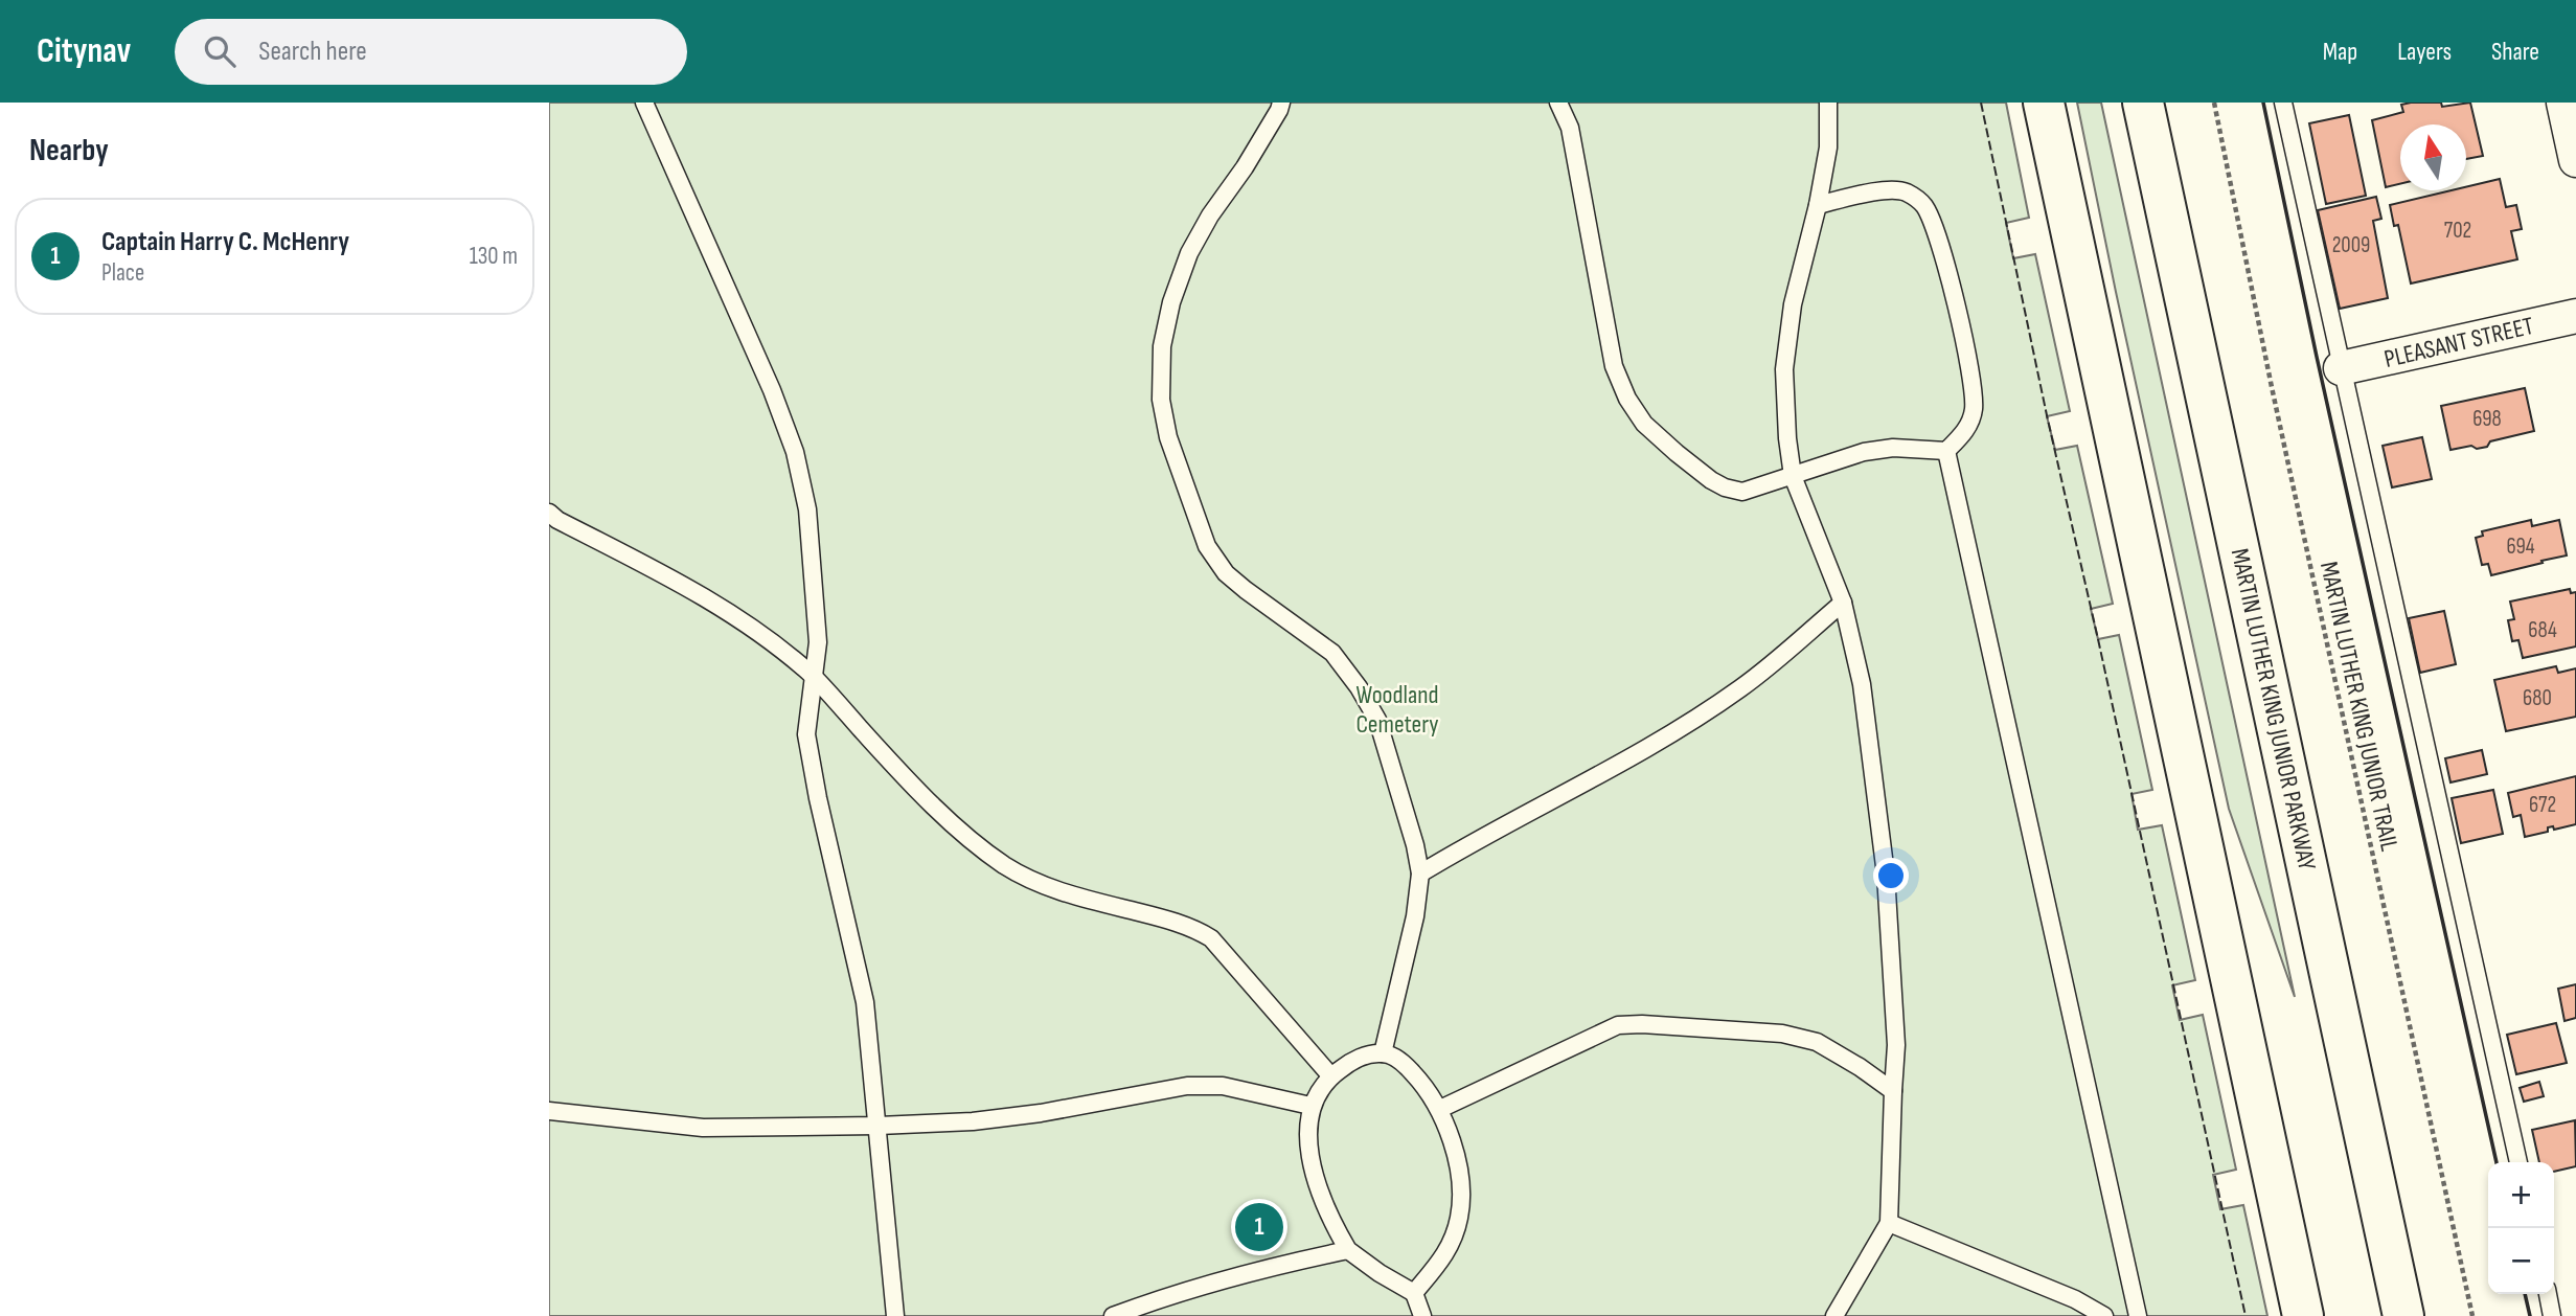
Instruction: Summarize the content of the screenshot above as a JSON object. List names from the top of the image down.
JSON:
{
  "streets": {
    "main road": ["MARTIN LUTHER KING JUNIOR PARKWAY"],
    "street": ["PLEASANT STREET"],
    "path": ["MARTIN LUTHER KING JUNIOR TRAIL"]
  },
  "parks": ["Woodland Cemetery"],
  "house_numbers": [
    "702",
    "2009",
    "698",
    "694",
    "684",
    "680",
    "672"
  ],
  "north": "top",
  "page": {
    "header": "Citynav",
    "search": "Search here",
    "nav": ["Map", "Layers", "Share"],
    "heading": "Nearby",
    "list": [
      {
        "mark": "1",
        "name": "Captain Harry C. McHenry",
        "note": "Place",
        "value": "130 m"
      }
    ],
    "map_buttons": ["+", "−"],
    "pins": "1"
  }
}
